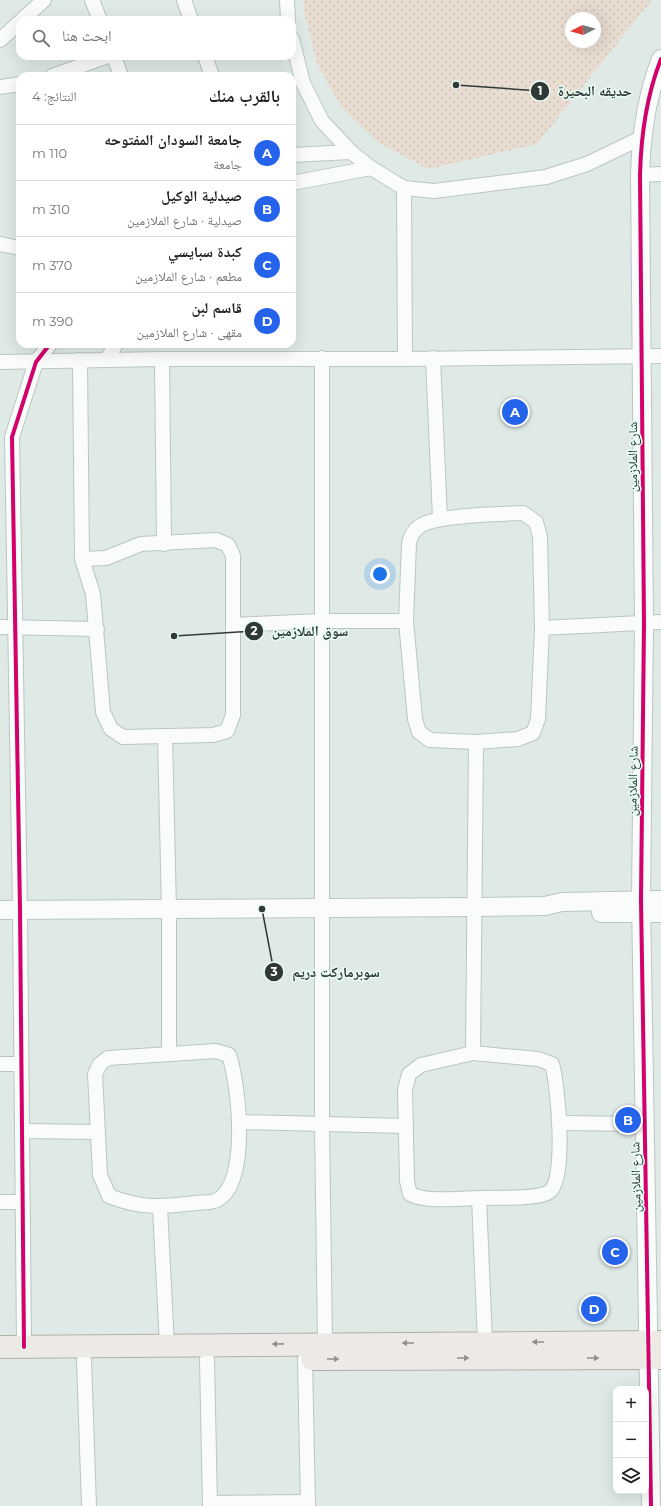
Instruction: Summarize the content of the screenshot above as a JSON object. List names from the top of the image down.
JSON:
{
  "streets": {
    "street": ["شارع الملازمين"]
  },
  "places": ["حديقه البحيرة", "سوق الملازمين", "سوبرماركت دريم"],
  "north": "left",
  "page": {
    "search": "ابحث هنا",
    "heading": ["بالقرب منك", "النتائج: 4"],
    "list": [
      {
        "mark": "A",
        "name": "جامعة السودان المفتوحه",
        "note": "جامعة",
        "value": "110 m"
      },
      {
        "mark": "B",
        "name": "صيدلية الوكيل",
        "note": "صيدلية · شارع الملازمين",
        "value": "310 m"
      },
      {
        "mark": "C",
        "name": "كبدة سبايسي",
        "note": "مطعم · شارع الملازمين",
        "value": "370 m"
      },
      {
        "mark": "D",
        "name": "قاسم لبن",
        "note": "مقهى · شارع الملازمين",
        "value": "390 m"
      }
    ],
    "pins": [
      "A",
      "B",
      "C",
      "D"
    ],
    "map_buttons": ["+", "−"]
  }
}
